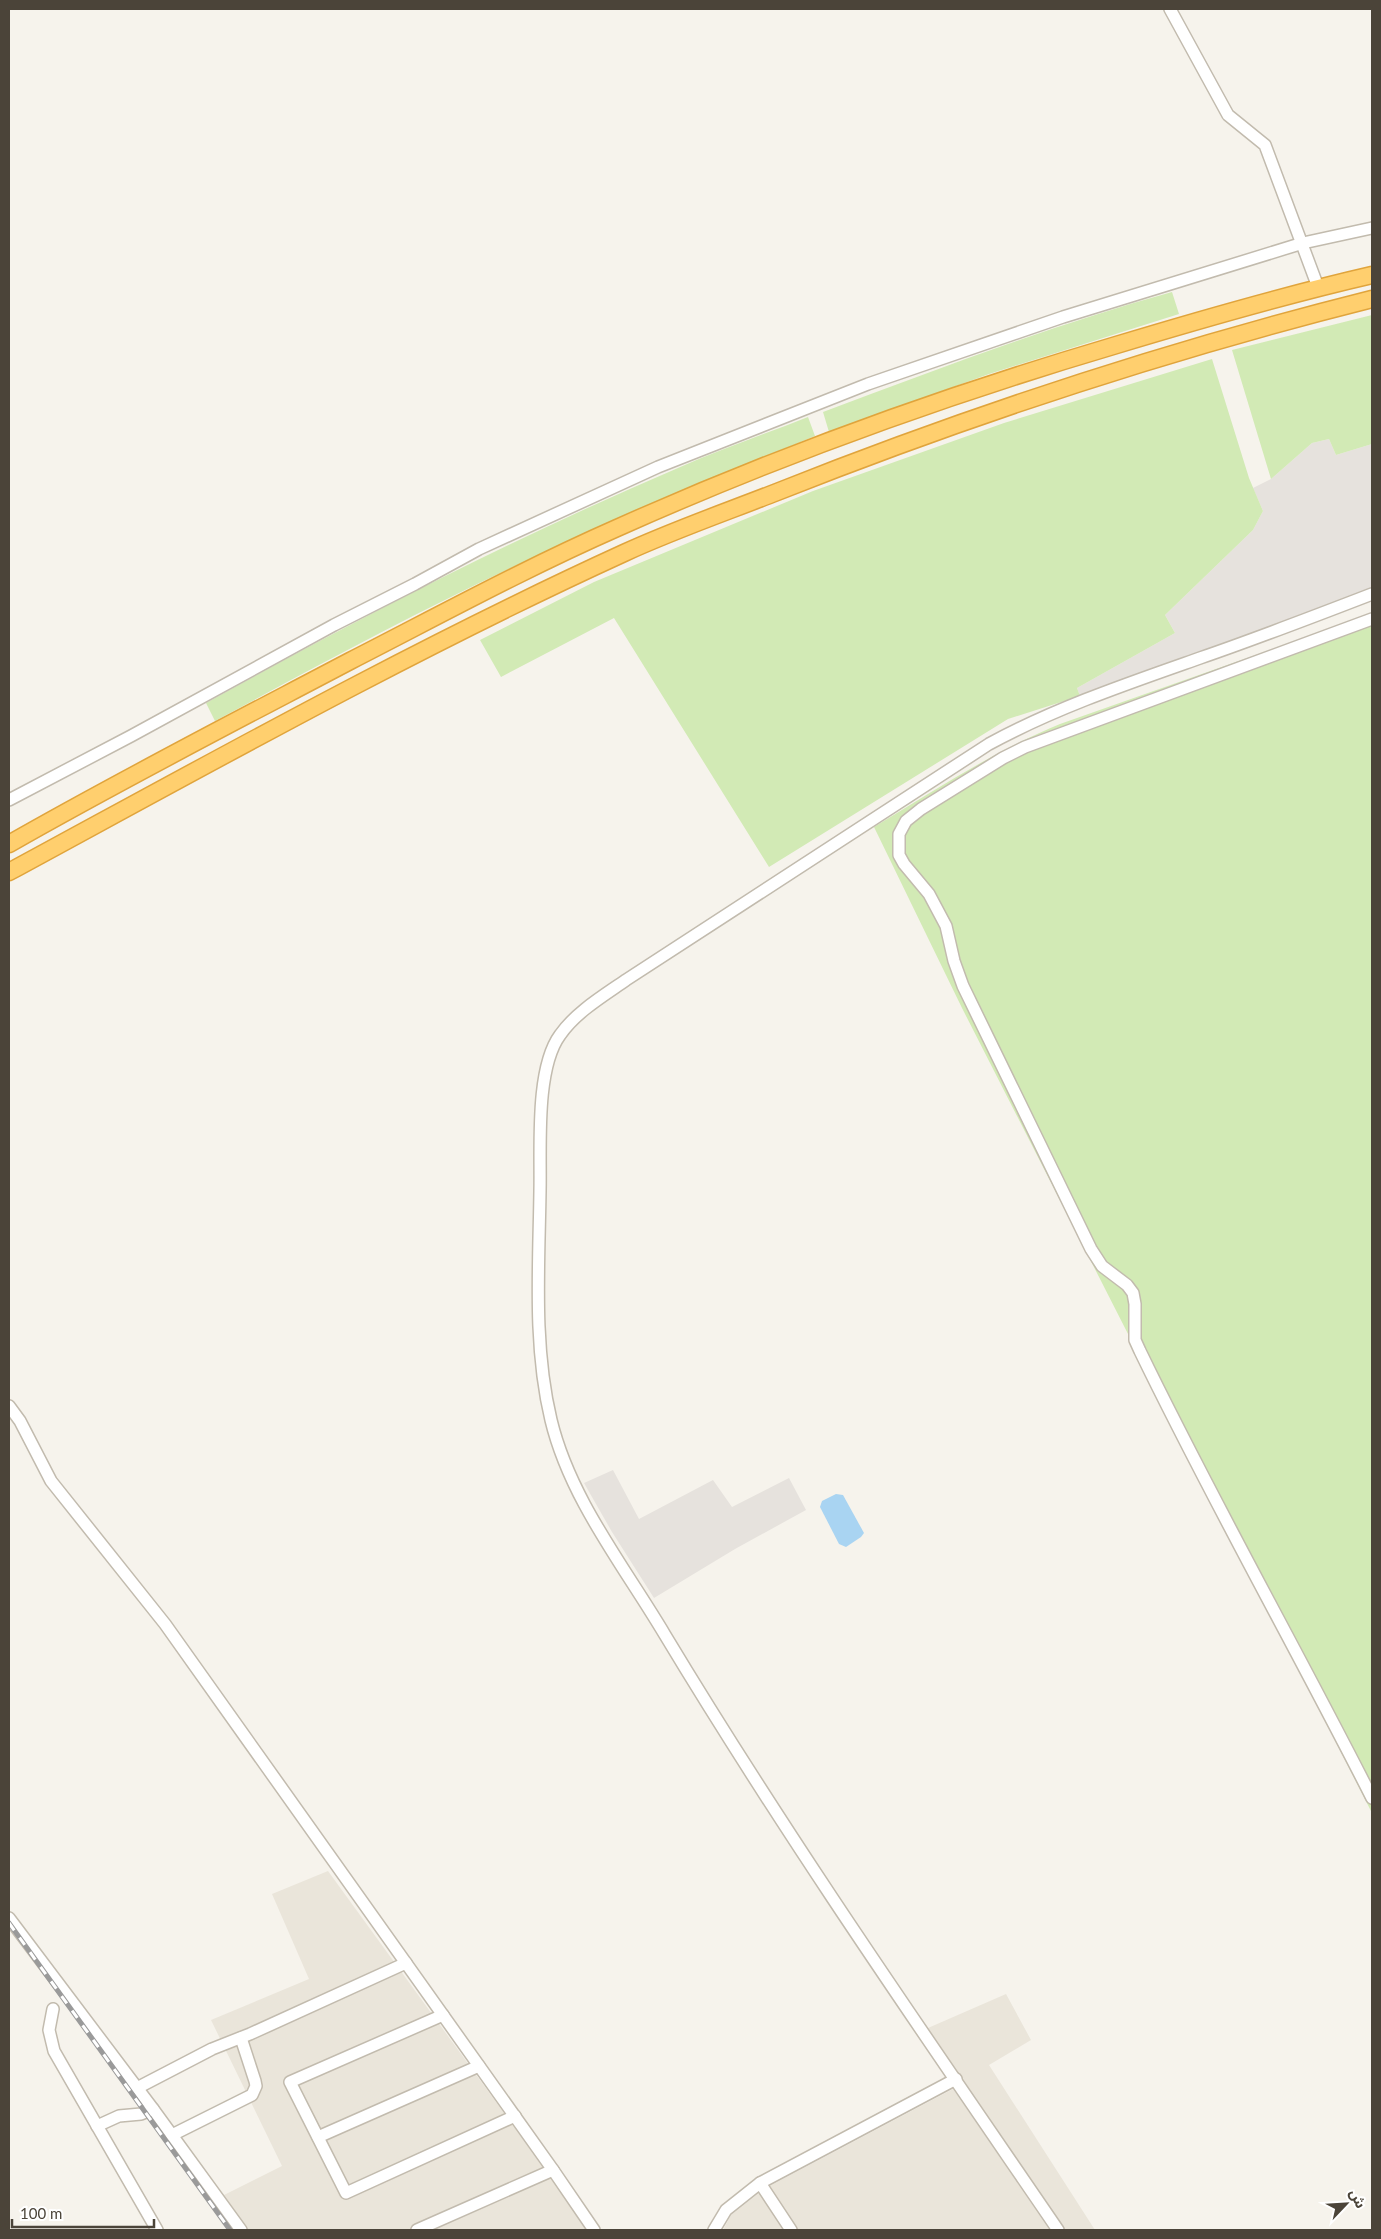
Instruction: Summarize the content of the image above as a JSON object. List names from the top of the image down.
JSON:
{
  "scale_bar": "100 m",
  "north": "top right"
}
